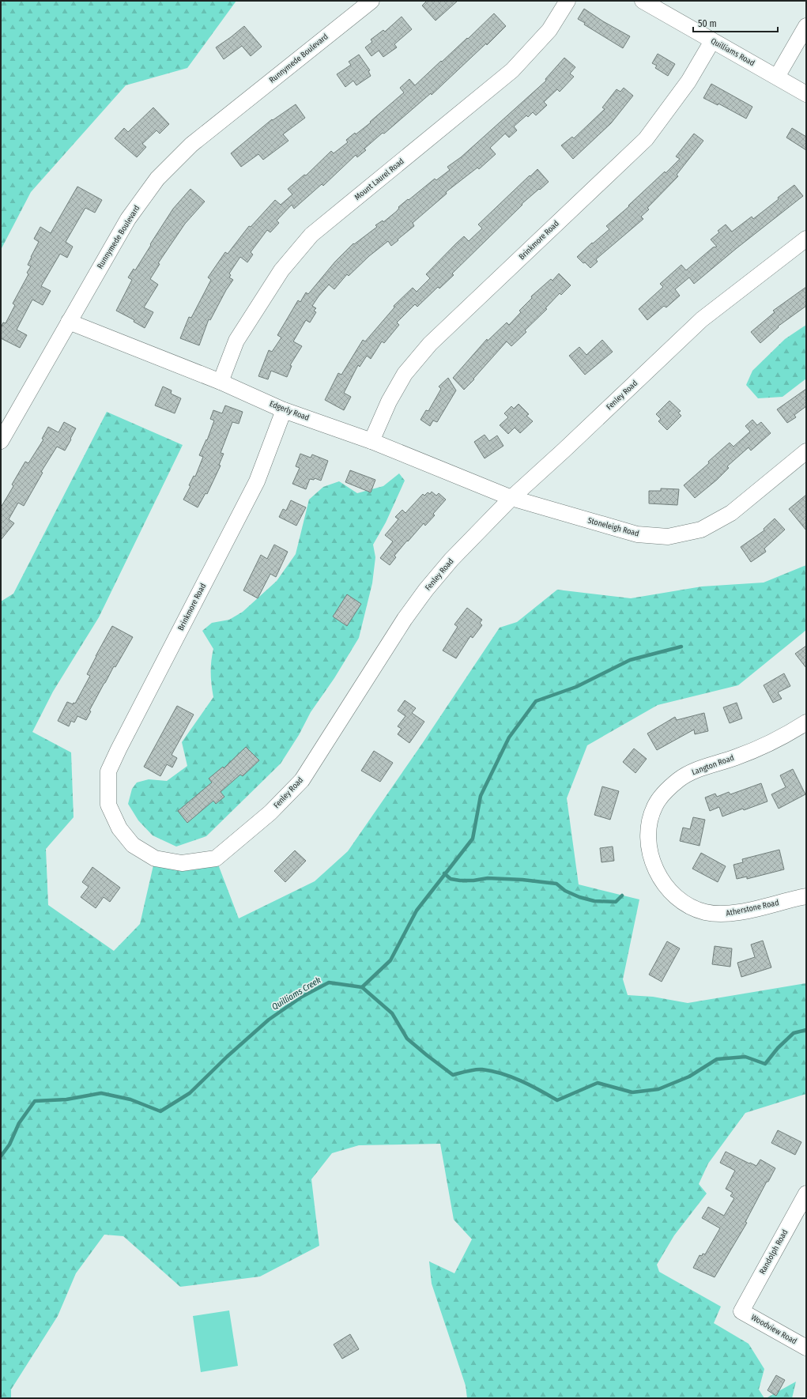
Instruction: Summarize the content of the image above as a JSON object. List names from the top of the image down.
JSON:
{
  "streets": {
    "street": [
      "Quilliams Road",
      "Runnymede Boulevard",
      "Mount Laurel Road",
      "Brinkmore Road",
      "Fenley Road",
      "Edgerly Road",
      "Stoneleigh Road",
      "Langton Road",
      "Atherstone Road",
      "Randolph Road",
      "Woodview Road"
    ]
  },
  "crossings": [
    ["Quilliams Road", "Brinkmore Road"],
    ["Runnymede Boulevard", "Edgerly Road"],
    ["Mount Laurel Road", "Edgerly Road"],
    ["Brinkmore Road", "Fenley Road"],
    ["Brinkmore Road", "Edgerly Road"],
    ["Fenley Road", "Edgerly Road"],
    ["Fenley Road", "Stoneleigh Road"],
    ["Edgerly Road", "Stoneleigh Road"],
    ["Langton Road", "Atherstone Road"],
    ["Randolph Road", "Woodview Road"]
  ],
  "water": ["Quilliams Creek"],
  "scale_bar": "50 m"
}
